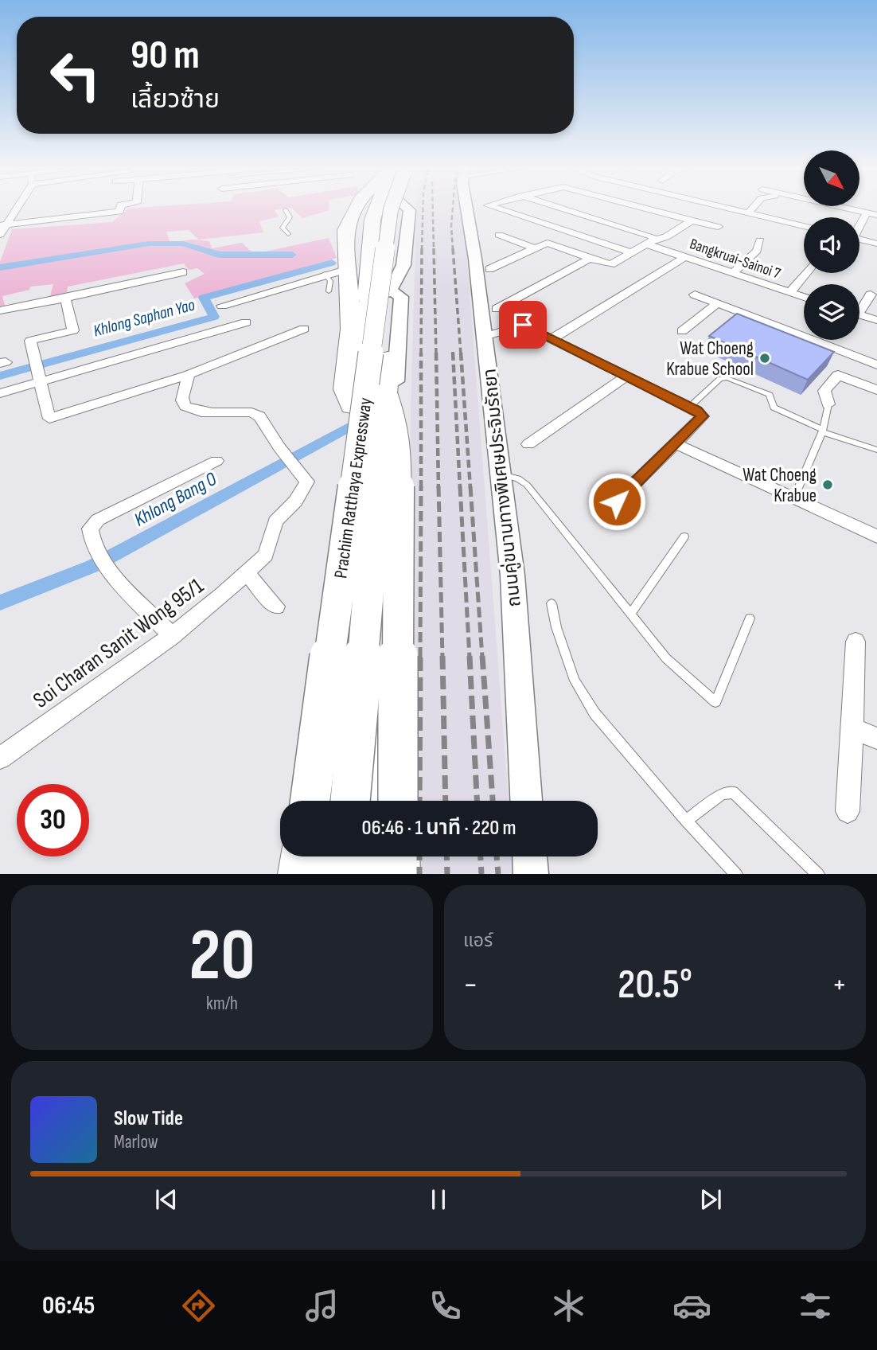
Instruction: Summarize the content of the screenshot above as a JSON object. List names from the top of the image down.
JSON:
{
  "streets": {
    "highway": ["Prachim Ratthaya Expressway"],
    "main road": ["ถนนคู่ขนานทางพิเศษประจิมรัถยา"],
    "street": ["Bangkruai-Sainoi 7", "Soi Charan Sanit Wong 95/1"]
  },
  "water": ["Khlong Saphan Yao", "Khlong Bang O"],
  "places": ["Wat Choeng Krabue School", "Wat Choeng Krabue"],
  "north": "bottom right",
  "page": {
    "turn": ["90 m", "เลี้ยวซ้าย"],
    "limit": "30",
    "trip": "06:46 · 1 นาที · 220 m",
    "tile": [
      ["20", "km/h"],
      "แอร์"
    ],
    "heat": ["−", "20.5°", "+"],
    "song": ["Slow Tide", "Marlow"],
    "tabs": "06:45"
  }
}
